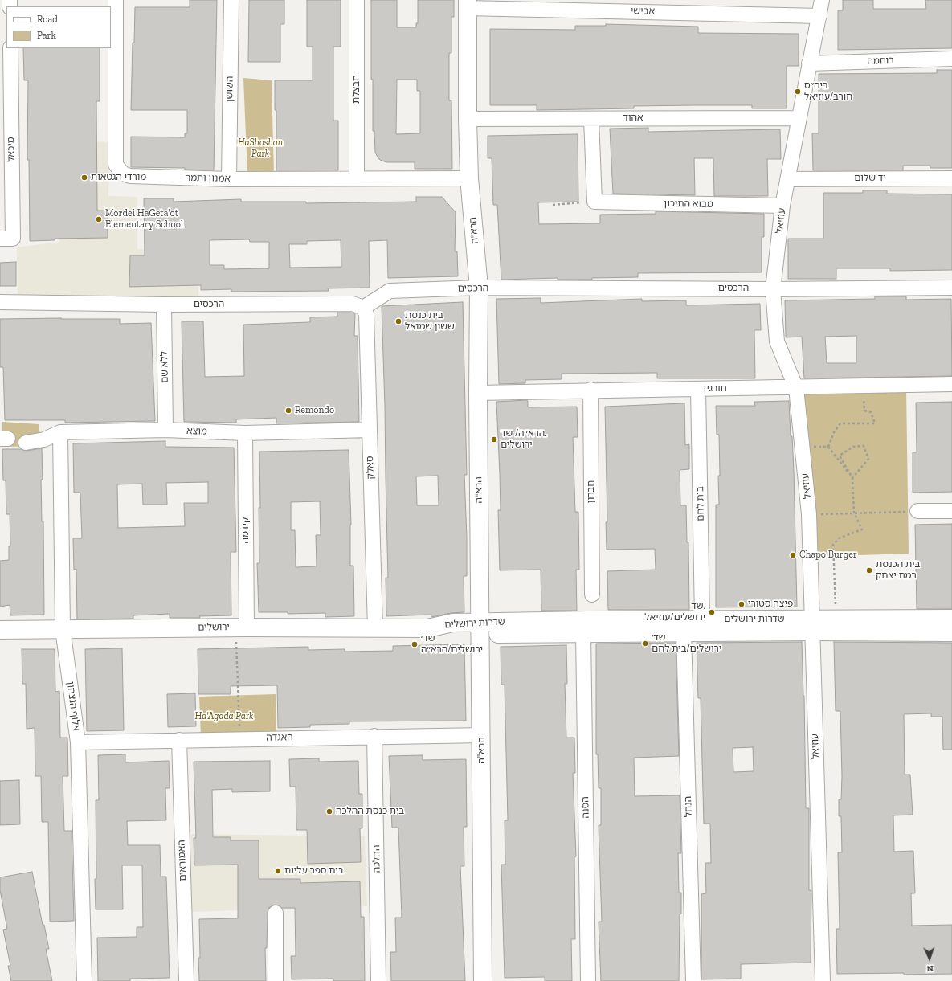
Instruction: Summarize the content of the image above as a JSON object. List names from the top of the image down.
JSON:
{
  "streets": {
    "street": [
      "אבישי",
      "רוחמה",
      "השושן",
      "חבצלת",
      "אהוד",
      "מיכאל",
      "אמנון ותמר",
      "יד שלום",
      "מבוא התיכון",
      "עוזיאל",
      "הרא\"ה",
      "הרכסים",
      "ללא שם",
      "חורגין",
      "מוצא",
      "סאלק",
      "חברון",
      "בית לחם",
      "קידמה",
      "שדרות ירושלים",
      "ירושלים",
      "אלוף הנצחון",
      "האגדה",
      "הנחל",
      "הסנה",
      "ההלכה",
      "האמוראים"
    ]
  },
  "crossings": [
    ["אבישי", "עוזיאל"],
    ["אבישי", "הרא\"ה"],
    ["רוחמה", "עוזיאל"],
    ["השושן", "אמנון ותמר"],
    ["חבצלת", "אמנון ותמר"],
    ["אהוד", "עוזיאל"],
    ["אהוד", "הרא\"ה"],
    ["אמנון ותמר", "הרא\"ה"],
    ["יד שלום", "עוזיאל"],
    ["מבוא התיכון", "עוזיאל"],
    ["עוזיאל", "הרכסים"],
    ["עוזיאל", "חורגין"],
    ["עוזיאל", "שדרות ירושלים"],
    ["הרא\"ה", "הרכסים"],
    ["הרא\"ה", "חורגין"],
    ["הרא\"ה", "שדרות ירושלים"],
    ["הרא\"ה", "האגדה"],
    ["הרכסים", "ללא שם"],
    ["הרכסים", "סאלק"],
    ["ללא שם", "מוצא"],
    ["חורגין", "חברון"],
    ["חורגין", "בית לחם"],
    ["מוצא", "סאלק"],
    ["מוצא", "קידמה"],
    ["מוצא", "אלוף הנצחון"],
    ["סאלק", "ירושלים"],
    ["בית לחם", "שדרות ירושלים"],
    ["קידמה", "ירושלים"],
    ["שדרות ירושלים", "ירושלים"],
    ["שדרות ירושלים", "הנחל"],
    ["שדרות ירושלים", "הסנה"],
    ["ירושלים", "אלוף הנצחון"],
    ["אלוף הנצחון", "האגדה"],
    ["האגדה", "ההלכה"],
    ["האגדה", "האמוראים"]
  ],
  "parks": ["HaShoshan Park", "Ha'Agada Park"],
  "places": [
    "ביה״ס חורב/עוזיאל",
    "מורדי הגטאות",
    "Mordei HaGeta'ot Elementary School",
    "בית כנסת ששון שמואל",
    "Remondo",
    "הרא״ה/ שד. ירושלים",
    "Chapo Burger",
    "בית הכנסת רמת יצחק",
    "פיצה סטורי",
    "שד. ירושלים/עוזיאל",
    "שד׳ ירושלים/בית לחם",
    "שד׳ ירושלים/הרא״ה",
    "בית כנסת ההלכה",
    "בית ספר עליות"
  ],
  "legend": ["Road", "Park"],
  "north": "bottom"
}
